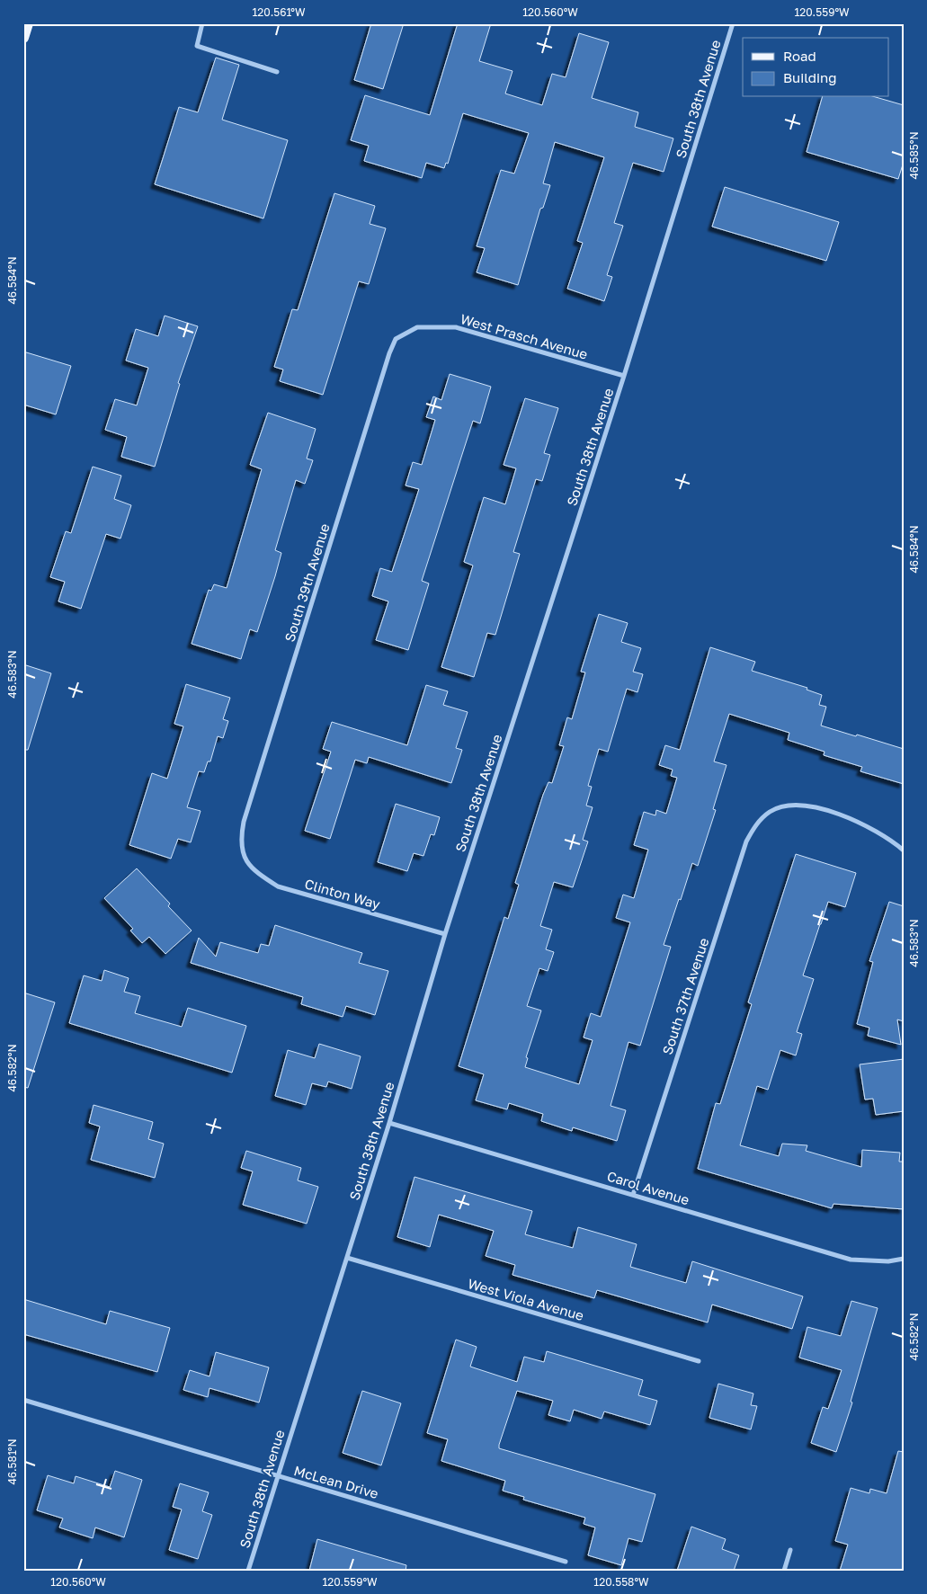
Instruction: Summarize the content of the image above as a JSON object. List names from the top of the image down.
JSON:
{
  "streets": {
    "street": [
      "South 38th Avenue",
      "West Prasch Avenue",
      "South 39th Avenue",
      "Clinton Way",
      "South 37th Avenue",
      "Carol Avenue",
      "West Viola Avenue",
      "McLean Drive"
    ]
  },
  "crossings": [
    ["South 38th Avenue", "West Prasch Avenue"],
    ["South 38th Avenue", "Clinton Way"],
    ["South 38th Avenue", "Carol Avenue"],
    ["South 38th Avenue", "West Viola Avenue"],
    ["South 38th Avenue", "McLean Drive"],
    ["West Prasch Avenue", "South 39th Avenue"],
    ["South 39th Avenue", "Clinton Way"],
    ["South 37th Avenue", "Carol Avenue"]
  ],
  "legend": ["Road", "Building"],
  "coordinates": [
    "120.561°W",
    "120.560°W",
    "120.559°W",
    "46.585°N",
    "46.584°N",
    "46.583°N",
    "46.582°N",
    "46.581°N",
    "120.558°W"
  ]
}
